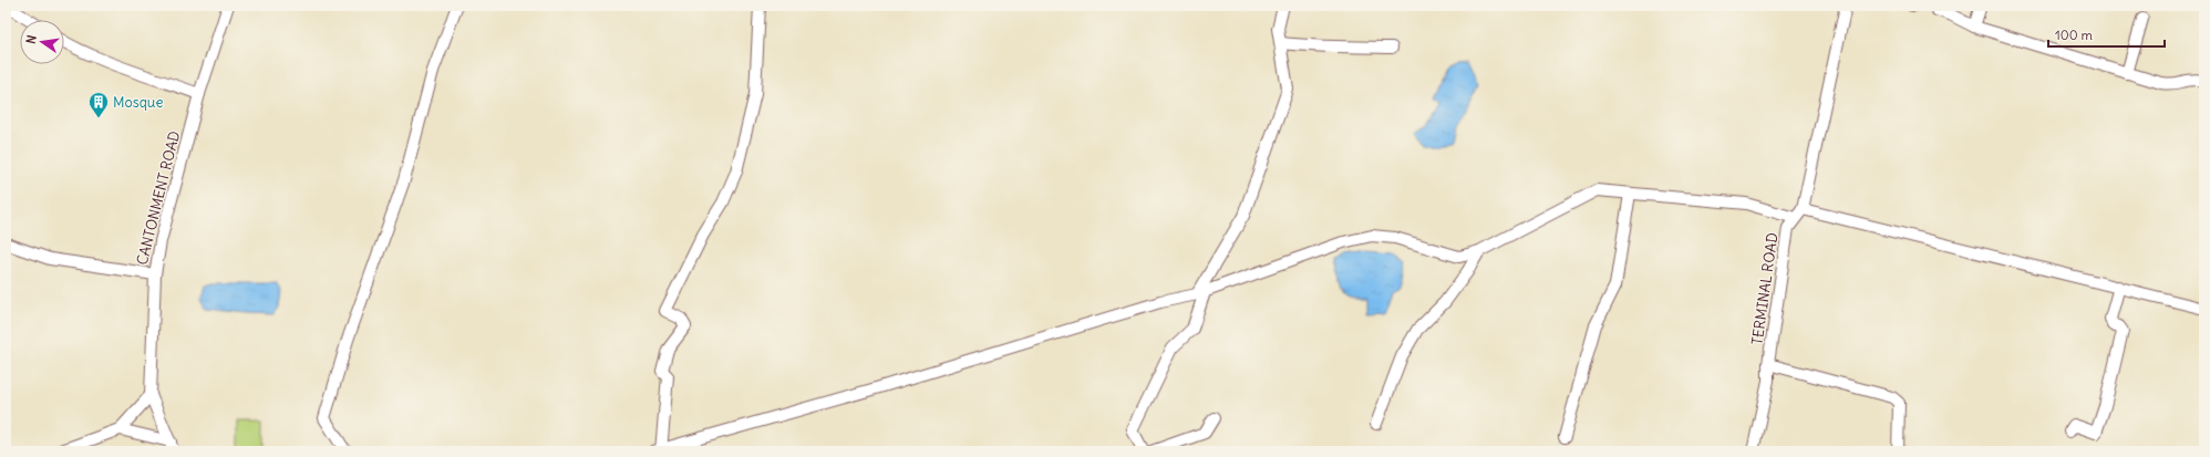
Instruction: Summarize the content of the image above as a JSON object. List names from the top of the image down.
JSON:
{
  "streets": {
    "street": ["CANTONMENT ROAD", "TERMINAL ROAD"]
  },
  "places": {
    "building": ["Mosque"]
  },
  "scale_bar": "100 m",
  "north": "left"
}
